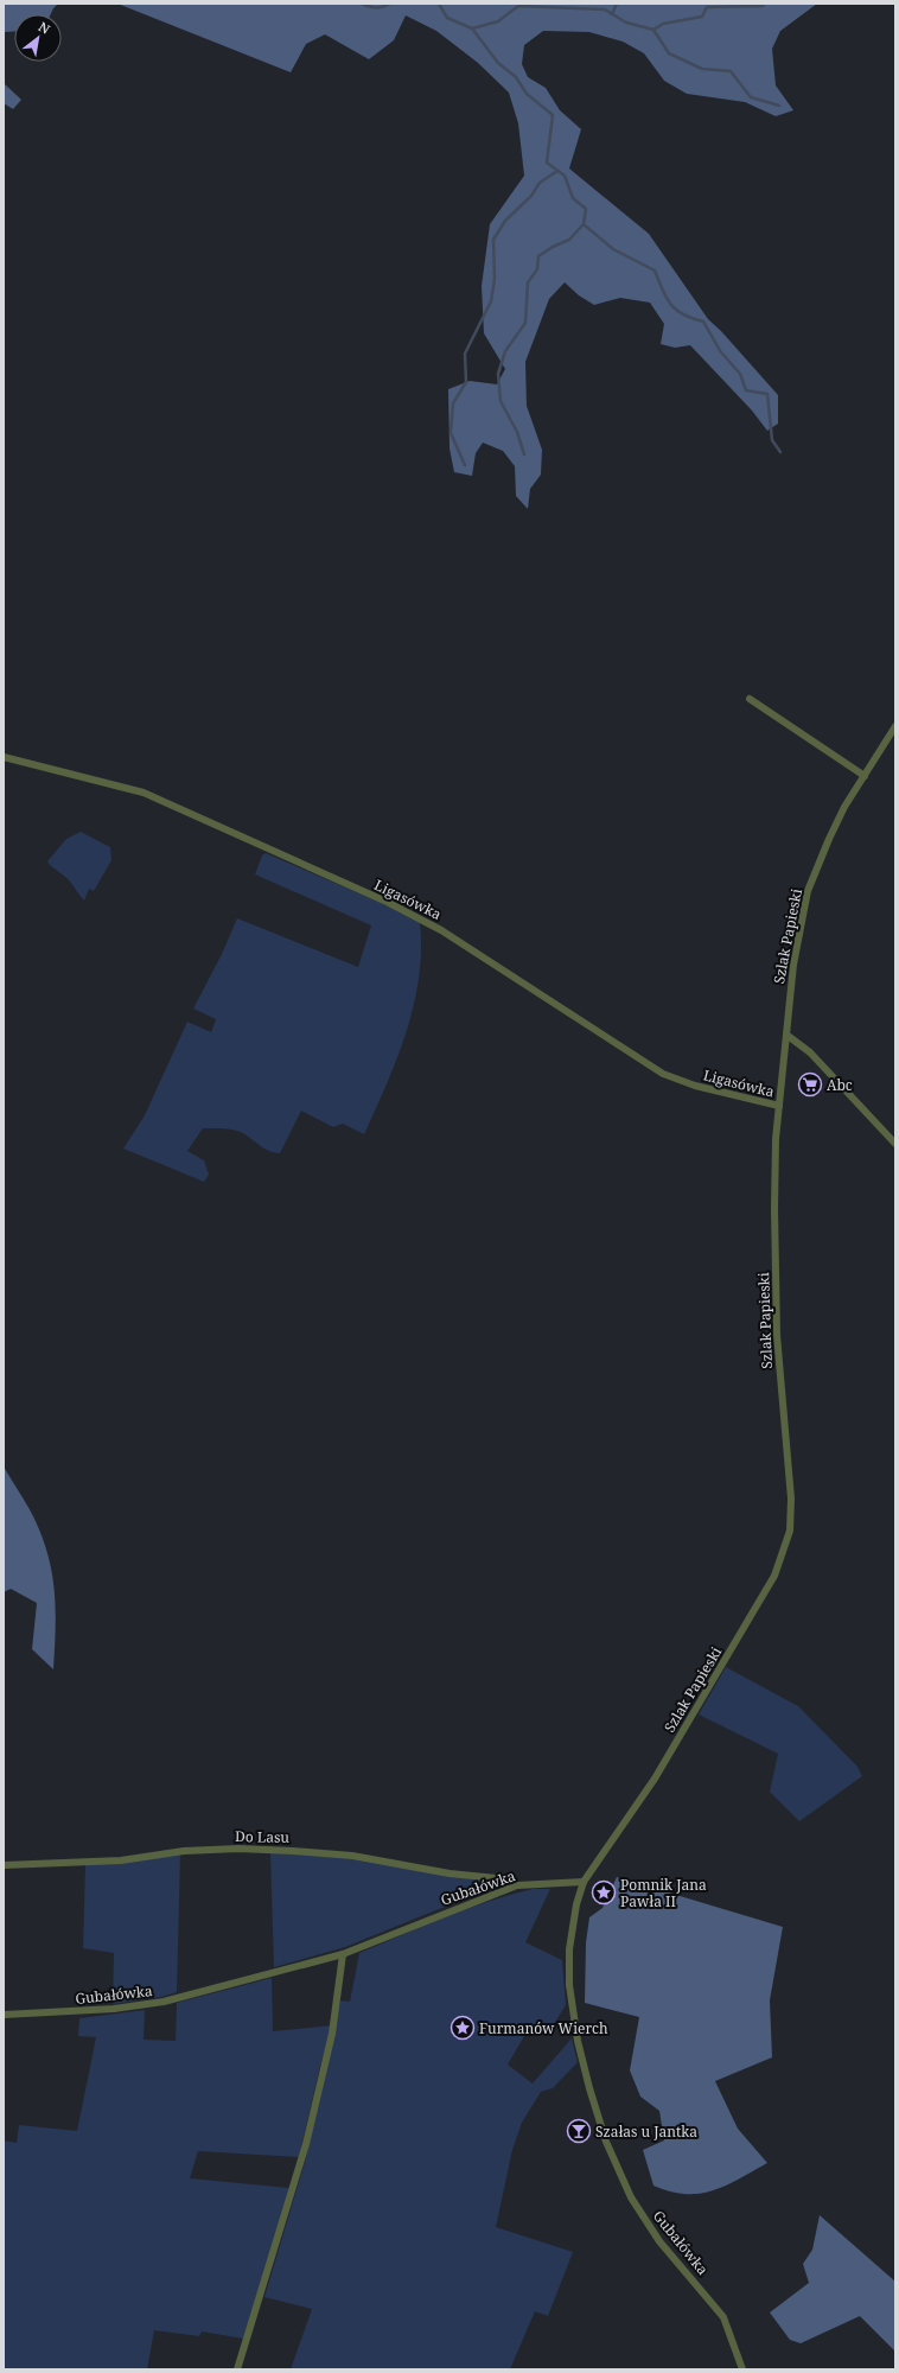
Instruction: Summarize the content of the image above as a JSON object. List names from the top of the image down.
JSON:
{
  "streets": {
    "street": [
      "Ligasówka",
      "Szlak Papieski",
      "Do Lasu",
      "Gubałówka"
    ]
  },
  "crossings": [
    ["Ligasówka", "Szlak Papieski"],
    ["Szlak Papieski", "Gubałówka"],
    ["Do Lasu", "Gubałówka"]
  ],
  "places": {
    "supermarket": ["Abc"],
    "place": ["Pomnik Jana Pawła II", "Furmanów Wierch"],
    "bar": ["Szałas u Jantka"]
  },
  "north": "top right"
}
